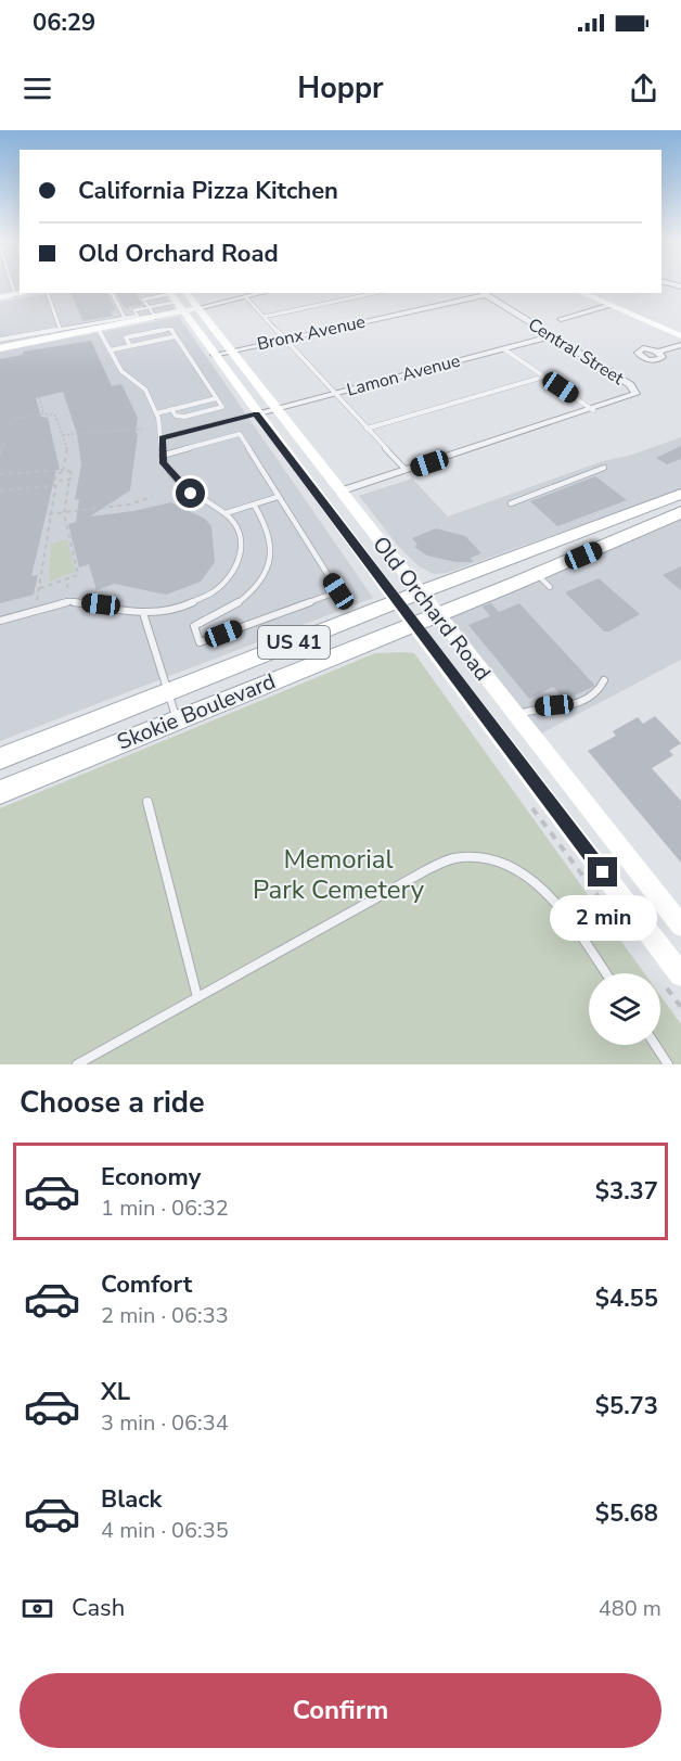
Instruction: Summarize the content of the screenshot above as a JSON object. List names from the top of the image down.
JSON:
{
  "streets": {
    "main road": ["Old Orchard Road", "US 41", "Skokie Boulevard"],
    "street": ["Bronx Avenue", "Central Street", "Lamon Avenue"]
  },
  "crossings": [
    ["Bronx Avenue", "Central Street"],
    ["Bronx Avenue", "Old Orchard Road"],
    ["Central Street", "Lamon Avenue"],
    ["Lamon Avenue", "Old Orchard Road"],
    ["Old Orchard Road", "Skokie Boulevard"]
  ],
  "parks": ["Memorial Park Cemetery"],
  "page": {
    "status": "06:29",
    "header": "Hoppr",
    "banner": ["California Pizza Kitchen", "Old Orchard Road"],
    "bubble": "2 min",
    "heading": "Choose a ride",
    "list": [
      {
        "name": "Economy",
        "note": "1 min · 06:32",
        "value": "$3.37"
      },
      {
        "name": "Comfort",
        "note": "2 min · 06:33",
        "value": "$4.55"
      },
      {
        "name": "XL",
        "note": "3 min · 06:34",
        "value": "$5.73"
      },
      {
        "name": "Black",
        "note": "4 min · 06:35",
        "value": "$5.68"
      }
    ],
    "pay": ["Cash", "480 m"],
    "buttons": "Confirm"
  }
}
